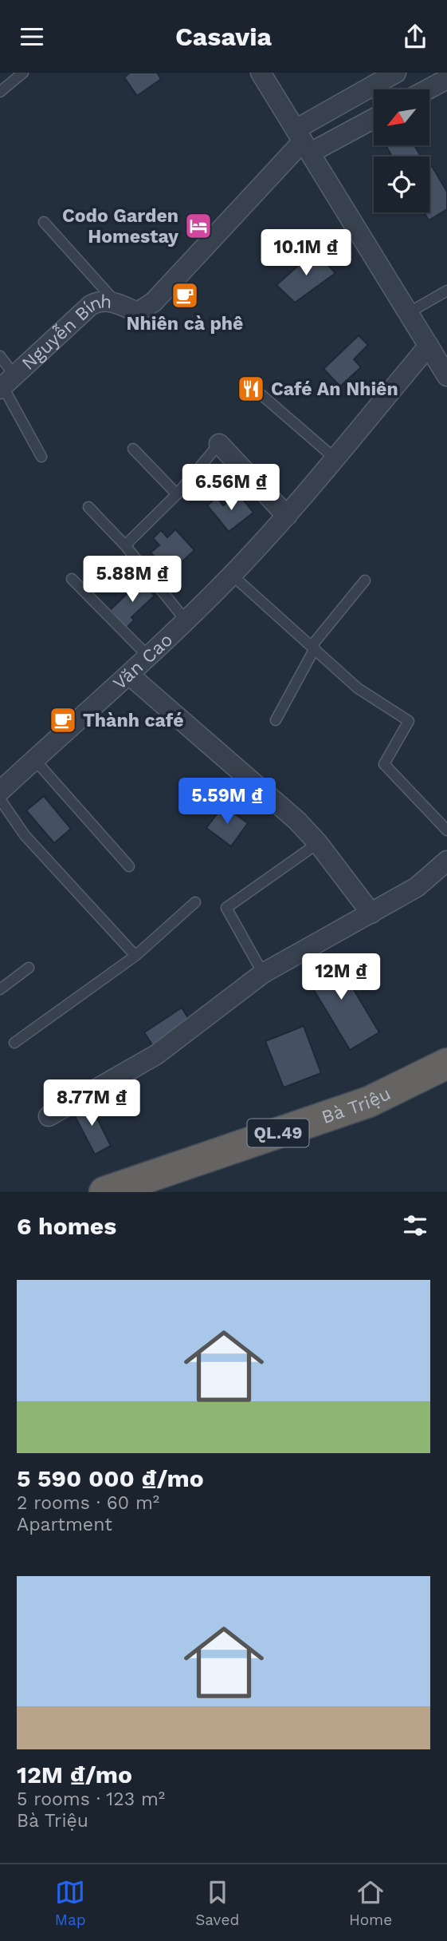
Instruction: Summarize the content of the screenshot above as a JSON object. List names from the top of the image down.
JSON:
{
  "streets": {
    "highway": ["Bà Triệu", "QL.49"],
    "street": ["Nguyễn Bính", "Văn Cao"]
  },
  "places": {
    "hotel": ["Codo Garden Homestay"],
    "cafe": ["Nhiên cà phê", "Thành café"],
    "restaurant": ["Café An Nhiên"]
  },
  "north": "bottom left",
  "page": {
    "header": "Casavia",
    "price": [
      "10.1M ₫",
      "6.56M ₫",
      "5.88M ₫",
      "5.59M ₫",
      "12M ₫",
      "8.77M ₫"
    ],
    "heading": "6 homes",
    "list": [
      {
        "name": "5 590 000 ₫/mo",
        "note": "2 rooms · 60 m² · Apartment"
      },
      {
        "name": "12M ₫/mo",
        "note": "5 rooms · 123 m² · Bà Triệu"
      }
    ],
    "tabs": ["Map", "Saved", "Home"]
  }
}
